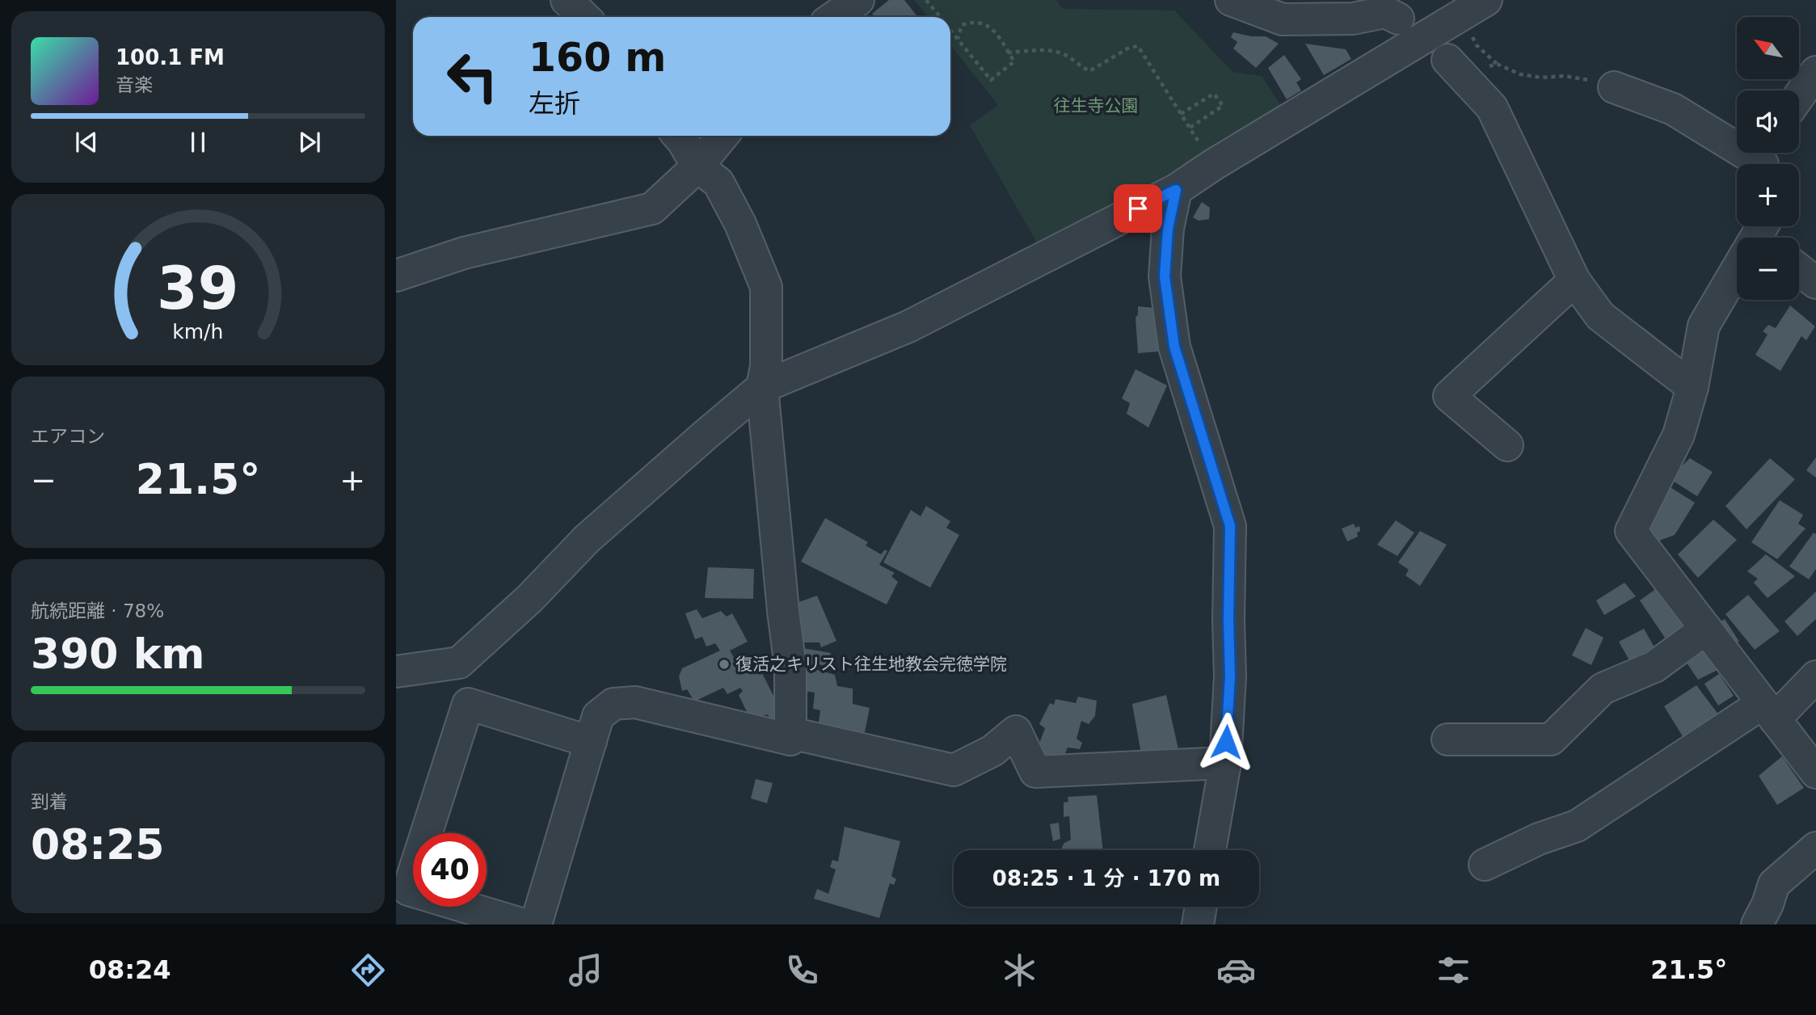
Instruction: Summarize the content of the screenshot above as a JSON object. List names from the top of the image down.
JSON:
{
  "parks": ["往生寺公園"],
  "places": ["復活之キリスト往生地教会完徳学院"],
  "north": "top left",
  "page": {
    "map_buttons": ["+", "−"],
    "turn": ["160 m", "左折"],
    "song": ["100.1 FM", "音楽"],
    "tile": [
      "エアコン",
      ["航続距離 · 78%", "390 km"],
      ["到着", "08:25"]
    ],
    "heat": ["−", "21.5°", "+"],
    "limit": "40",
    "trip": "08:25 · 1 分 · 170 m",
    "tabs": ["08:24", "21.5°"],
    "gauge": ["39", "km/h"]
  }
}
